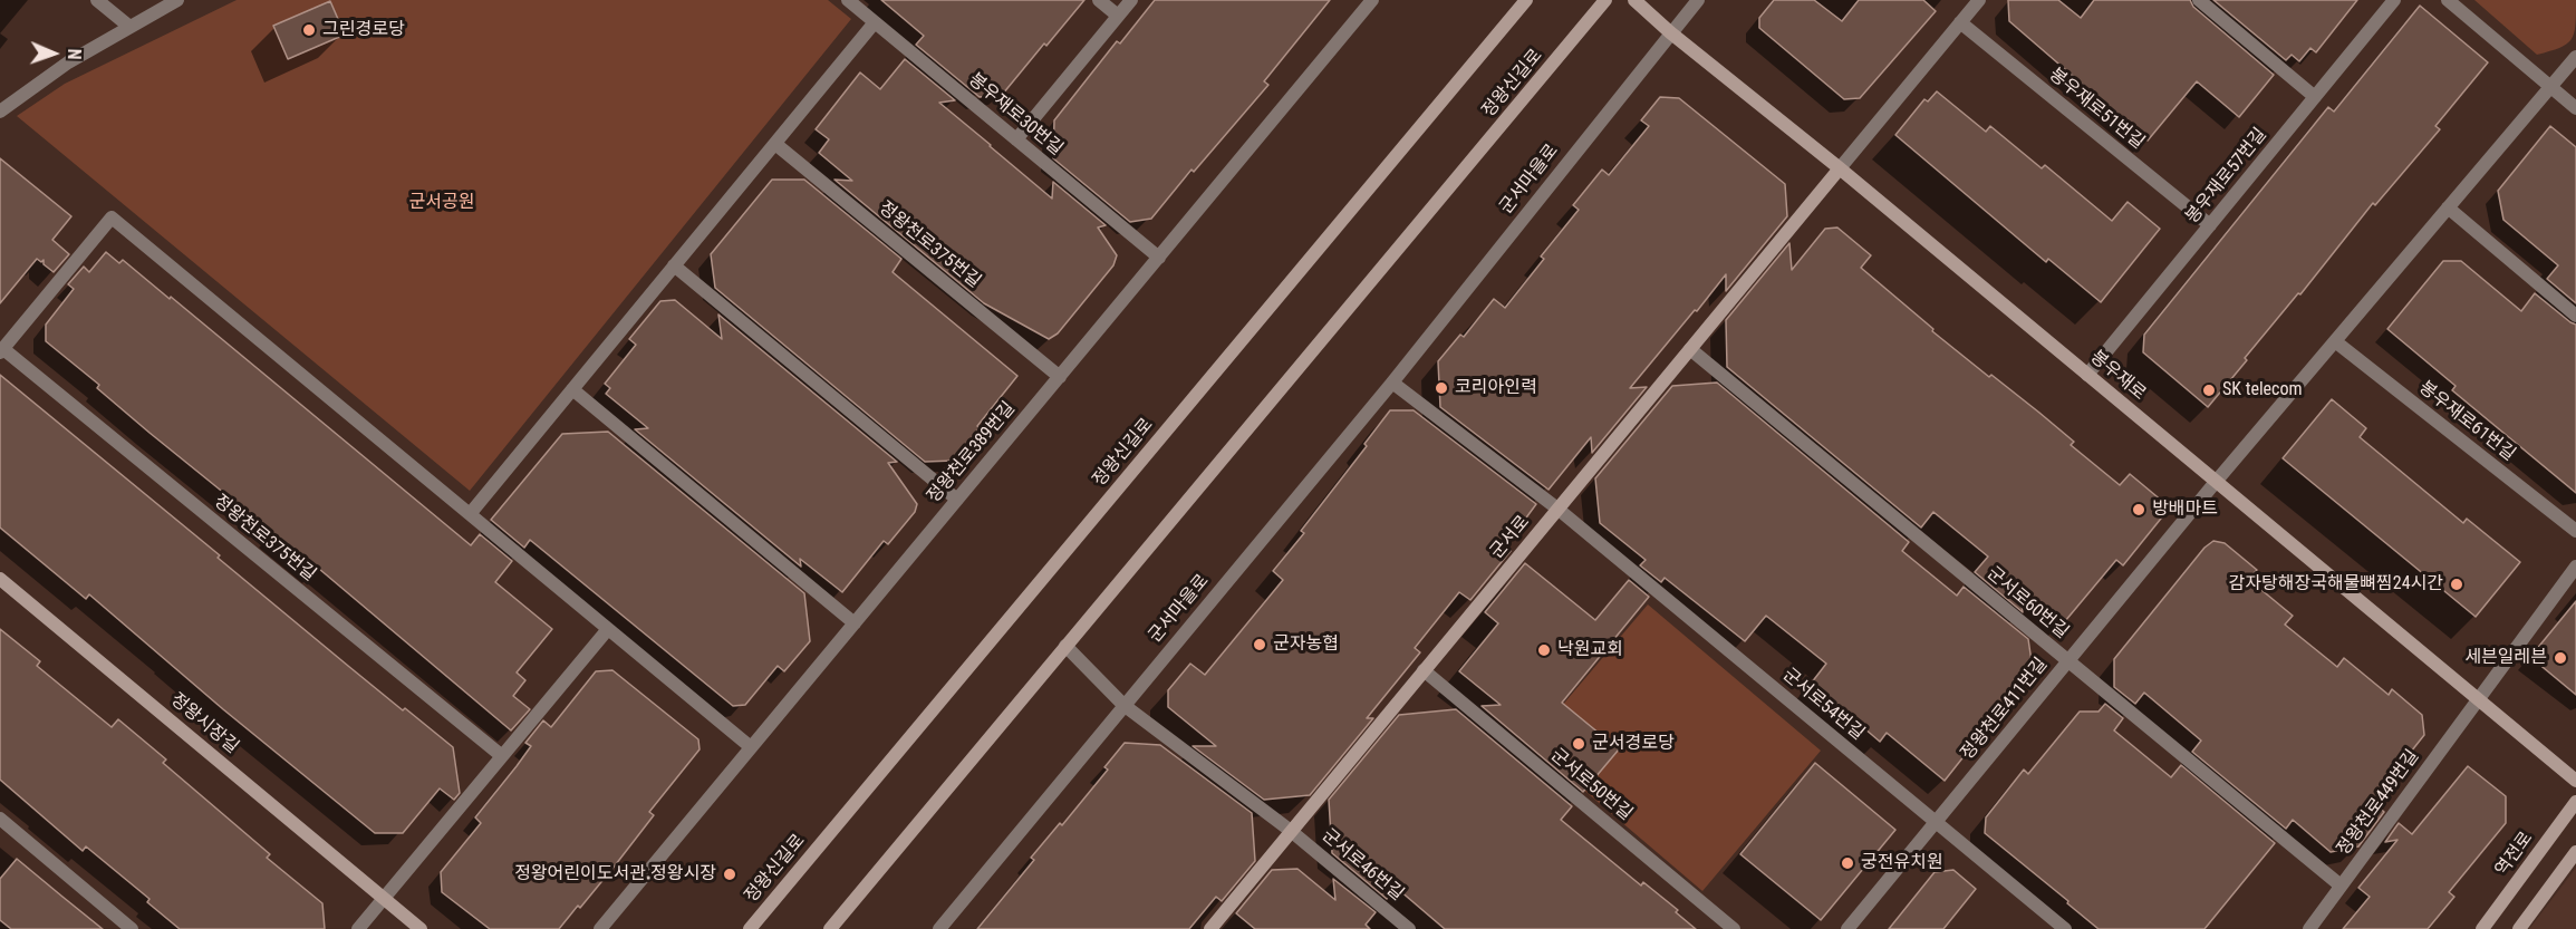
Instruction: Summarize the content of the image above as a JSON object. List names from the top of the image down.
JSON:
{
  "streets": {
    "street": [
      "정왕신길로",
      "봉우재로51번길",
      "봉우재로30번길",
      "봉우재로57번길",
      "군서마을로",
      "정왕천로375번길",
      "봉우재로",
      "봉우재로61번길",
      "정왕천로389번길",
      "군서로",
      "군서로60번길",
      "군서로54번길",
      "정왕천로411번길",
      "정왕시장길",
      "군서로50번길",
      "정왕천로449번길",
      "역전로",
      "군서로46번길"
    ]
  },
  "crossings": [
    ["봉우재로51번길", "봉우재로57번길"],
    ["봉우재로30번길", "정왕천로389번길"],
    ["봉우재로57번길", "봉우재로"],
    ["군서마을로", "봉우재로"],
    ["정왕천로375번길", "정왕천로389번길"],
    ["봉우재로", "군서로"],
    ["봉우재로", "정왕천로411번길"],
    ["봉우재로", "정왕천로449번길"],
    ["군서로", "군서로60번길"],
    ["군서로", "군서로54번길"],
    ["군서로", "군서로50번길"],
    ["군서로", "군서로46번길"],
    ["군서로60번길", "정왕천로411번길"],
    ["군서로60번길", "정왕천로449번길"],
    ["군서로54번길", "정왕천로411번길"]
  ],
  "parks": ["군서공원"],
  "places": [
    "그린경로당",
    "코리아인력",
    "SK telecom",
    "방배마트",
    "감자탕해장국해물뼈찜24시간",
    "군자농협",
    "낙원교회",
    "세븐일레븐",
    "군서경로당",
    "궁전유치원",
    "정왕어린이도서관.정왕시장"
  ],
  "north": "right"
}
